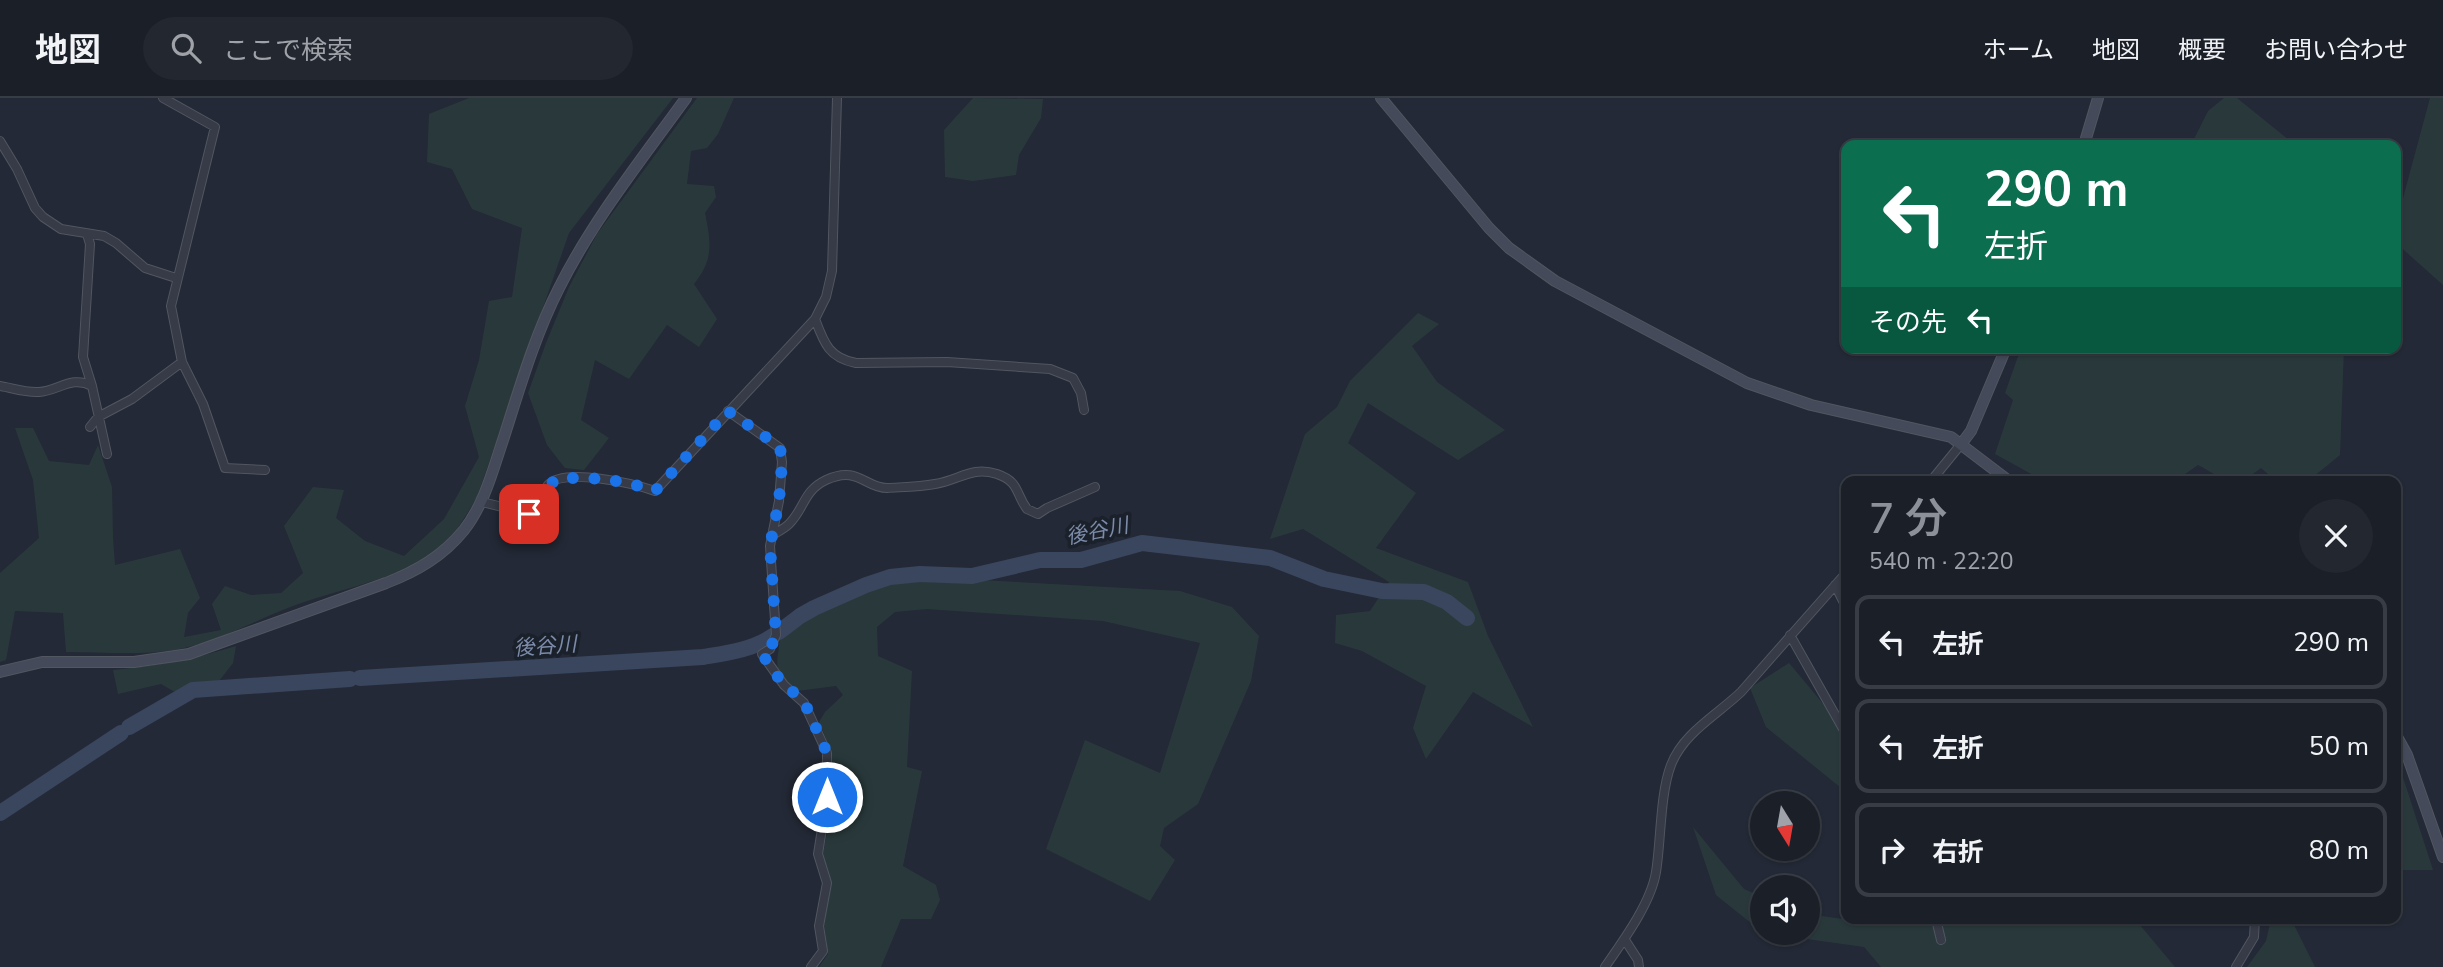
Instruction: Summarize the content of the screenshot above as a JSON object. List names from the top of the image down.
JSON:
{
  "water": ["後谷川"],
  "north": "bottom",
  "page": {
    "header": "地図",
    "search": "ここで検索",
    "nav": [
      "ホーム",
      "地図",
      "概要",
      "お問い合わせ"
    ],
    "turn": ["290 m", "左折"],
    "then": "その先",
    "heading": ["7 分", "540 m · 22:20"],
    "list": [
      {
        "name": "左折",
        "value": "290 m"
      },
      {
        "name": "左折",
        "value": "50 m"
      },
      {
        "name": "右折",
        "value": "80 m"
      }
    ]
  }
}
